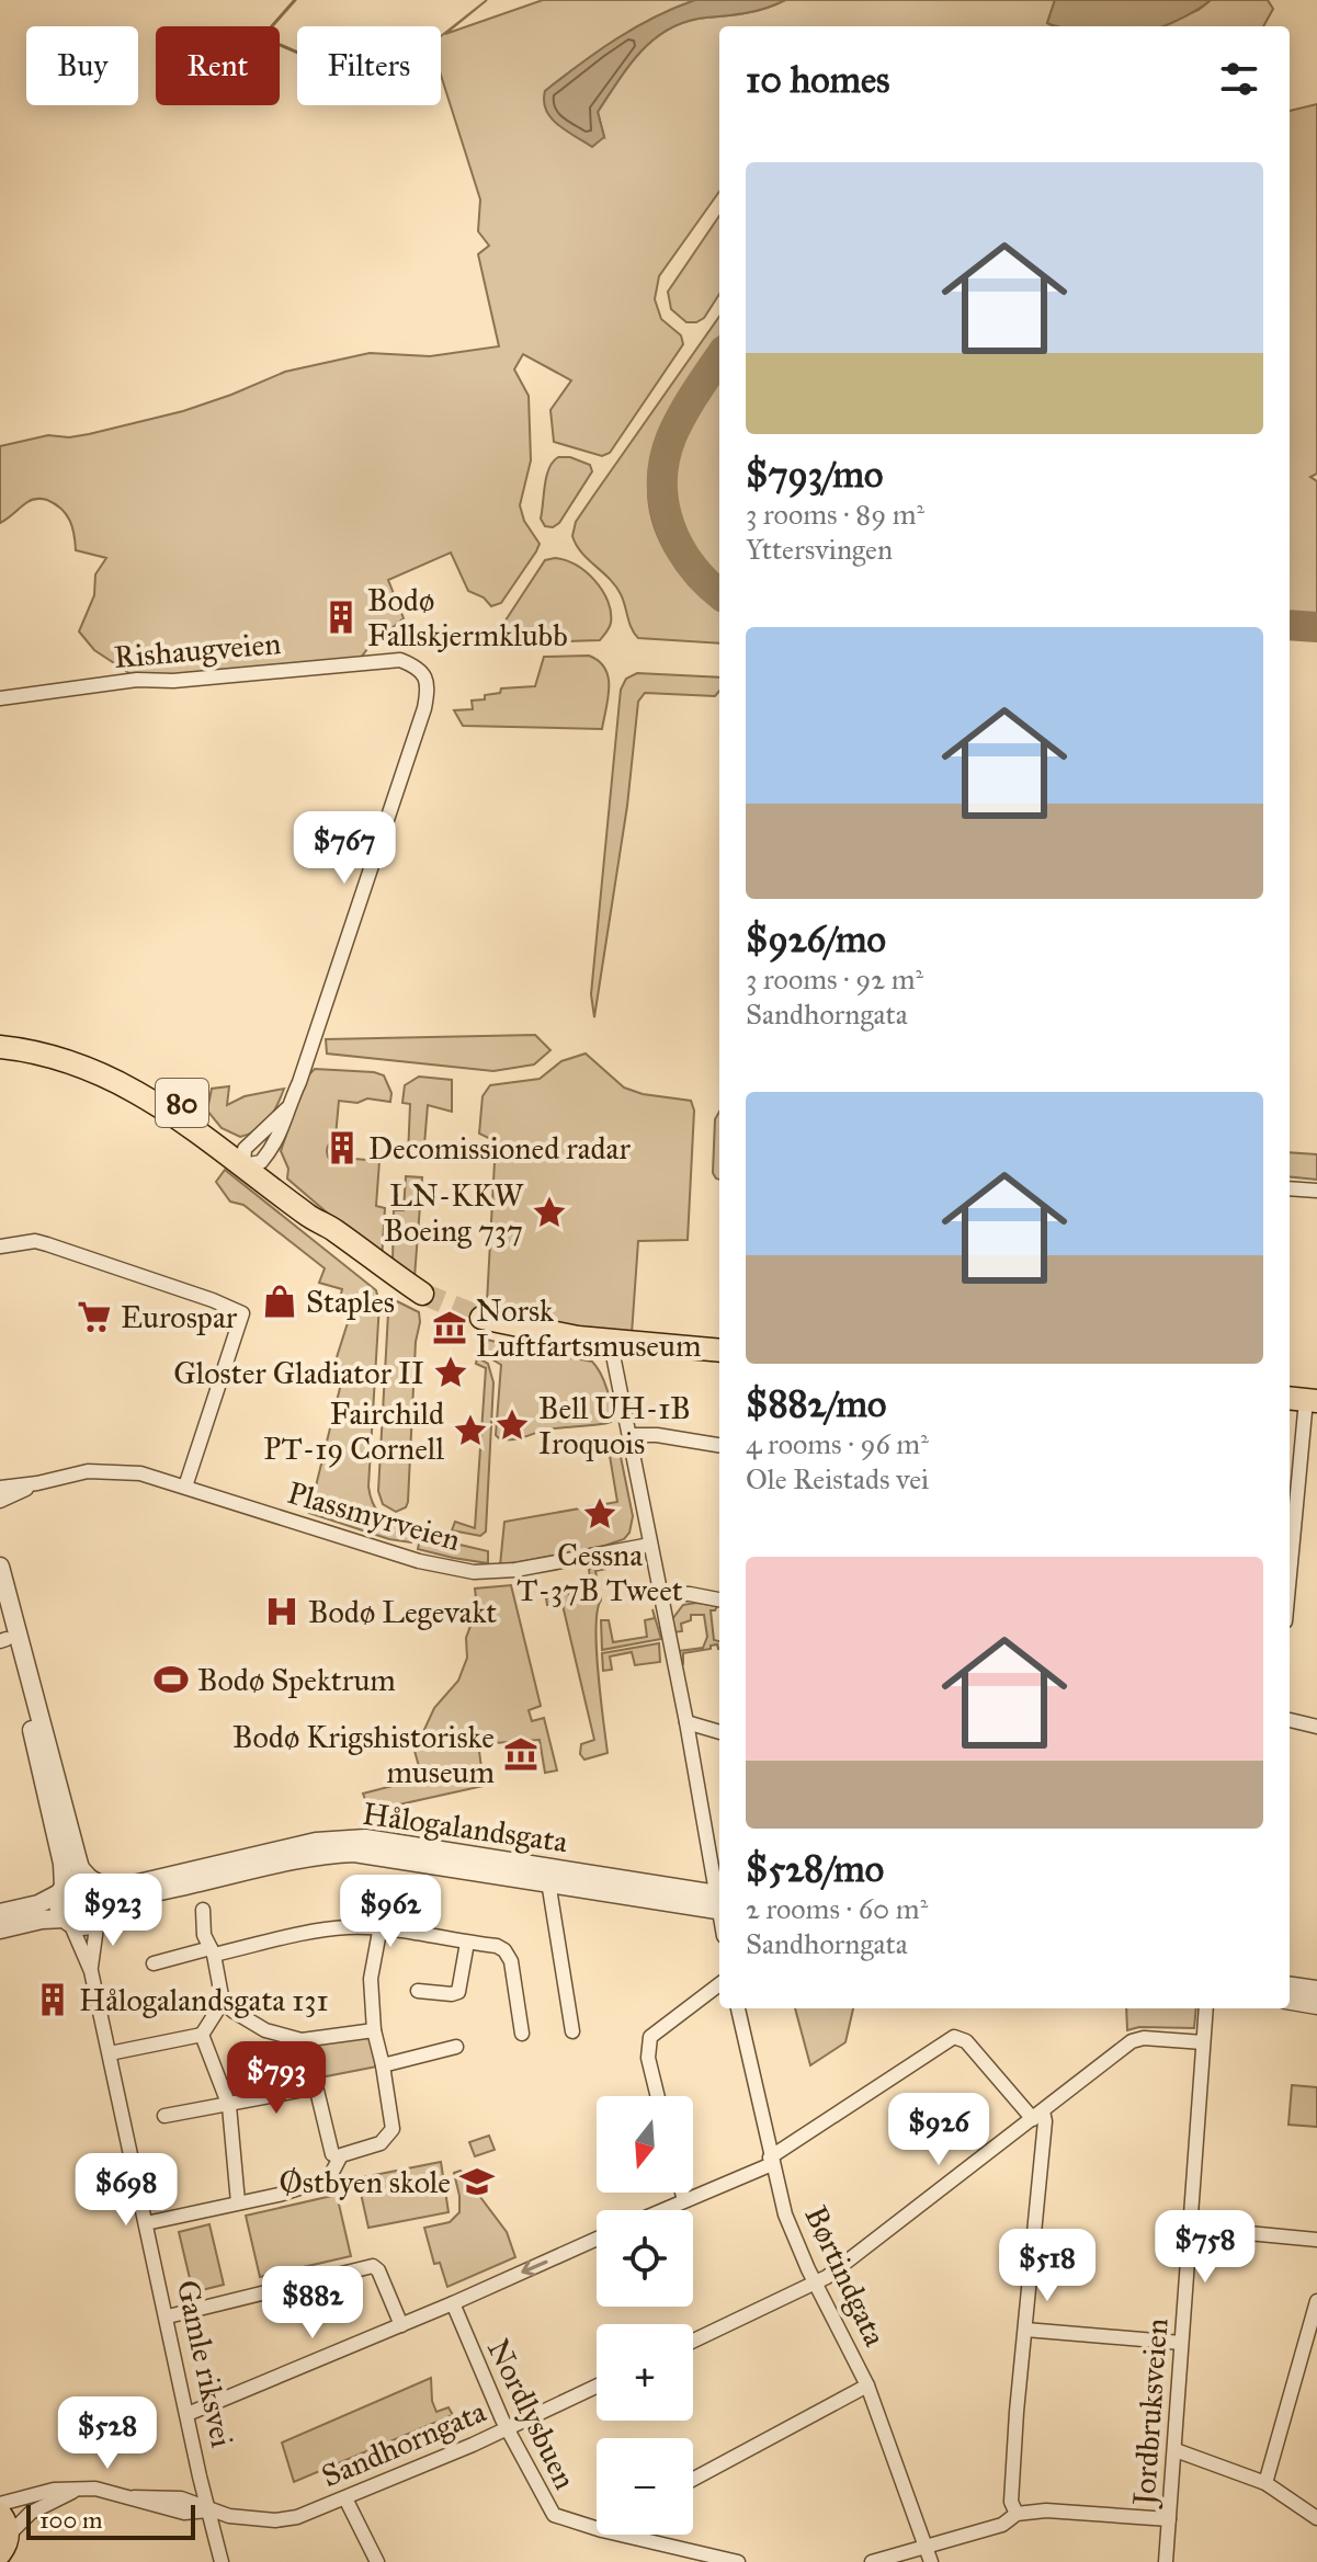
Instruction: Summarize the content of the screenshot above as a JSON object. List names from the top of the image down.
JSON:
{
  "streets": {
    "highway": ["80"],
    "street": [
      "Rishaugveien",
      "Plassmyrveien",
      "Hålogalandsgata",
      "Børtindgata",
      "Gamle riksvei",
      "Jordbruksveien",
      "Nordlysbuen",
      "Sandhorngata"
    ]
  },
  "crossings": [
    ["Hålogalandsgata", "Gamle riksvei"],
    ["Gamle riksvei", "Sandhorngata"],
    ["Nordlysbuen", "Sandhorngata"]
  ],
  "places": {
    "building": ["Bodø Fallskjermklubb", "Decomissioned radar", "Hålogalandsgata 131"],
    "place": [
      "LN-KKW Boeing 737",
      "Gloster Gladiator II",
      "Bell UH-1B Iroquois",
      "Fairchild PT-19 Cornell",
      "Cessna T-37B Tweet"
    ],
    "shop": ["Staples"],
    "supermarket": ["Eurospar"],
    "museum": ["Norsk Luftfartsmuseum", "Bodø Krigshistoriske museum"],
    "hospital": ["Bodø Legevakt"],
    "sports": ["Bodø Spektrum"],
    "school or university": ["Østbyen skole"]
  },
  "scale_bar": "100 m",
  "north": "bottom",
  "page": {
    "chip": ["Buy", "Rent", "Filters"],
    "heading": "10 homes",
    "list": [
      {
        "name": "$793/mo",
        "note": "3 rooms · 89 m² · Yttersvingen"
      },
      {
        "name": "$926/mo",
        "note": "3 rooms · 92 m² · Sandhorngata"
      },
      {
        "name": "$882/mo",
        "note": "4 rooms · 96 m² · Ole Reistads vei"
      },
      {
        "name": "$528/mo",
        "note": "2 rooms · 60 m² · Sandhorngata"
      }
    ],
    "price": [
      "$767",
      "$923",
      "$962",
      "$793",
      "$926",
      "$698",
      "$758",
      "$518",
      "$882",
      "$528"
    ],
    "map_buttons": ["+", "−"],
    "scale": "100 m"
  }
}
